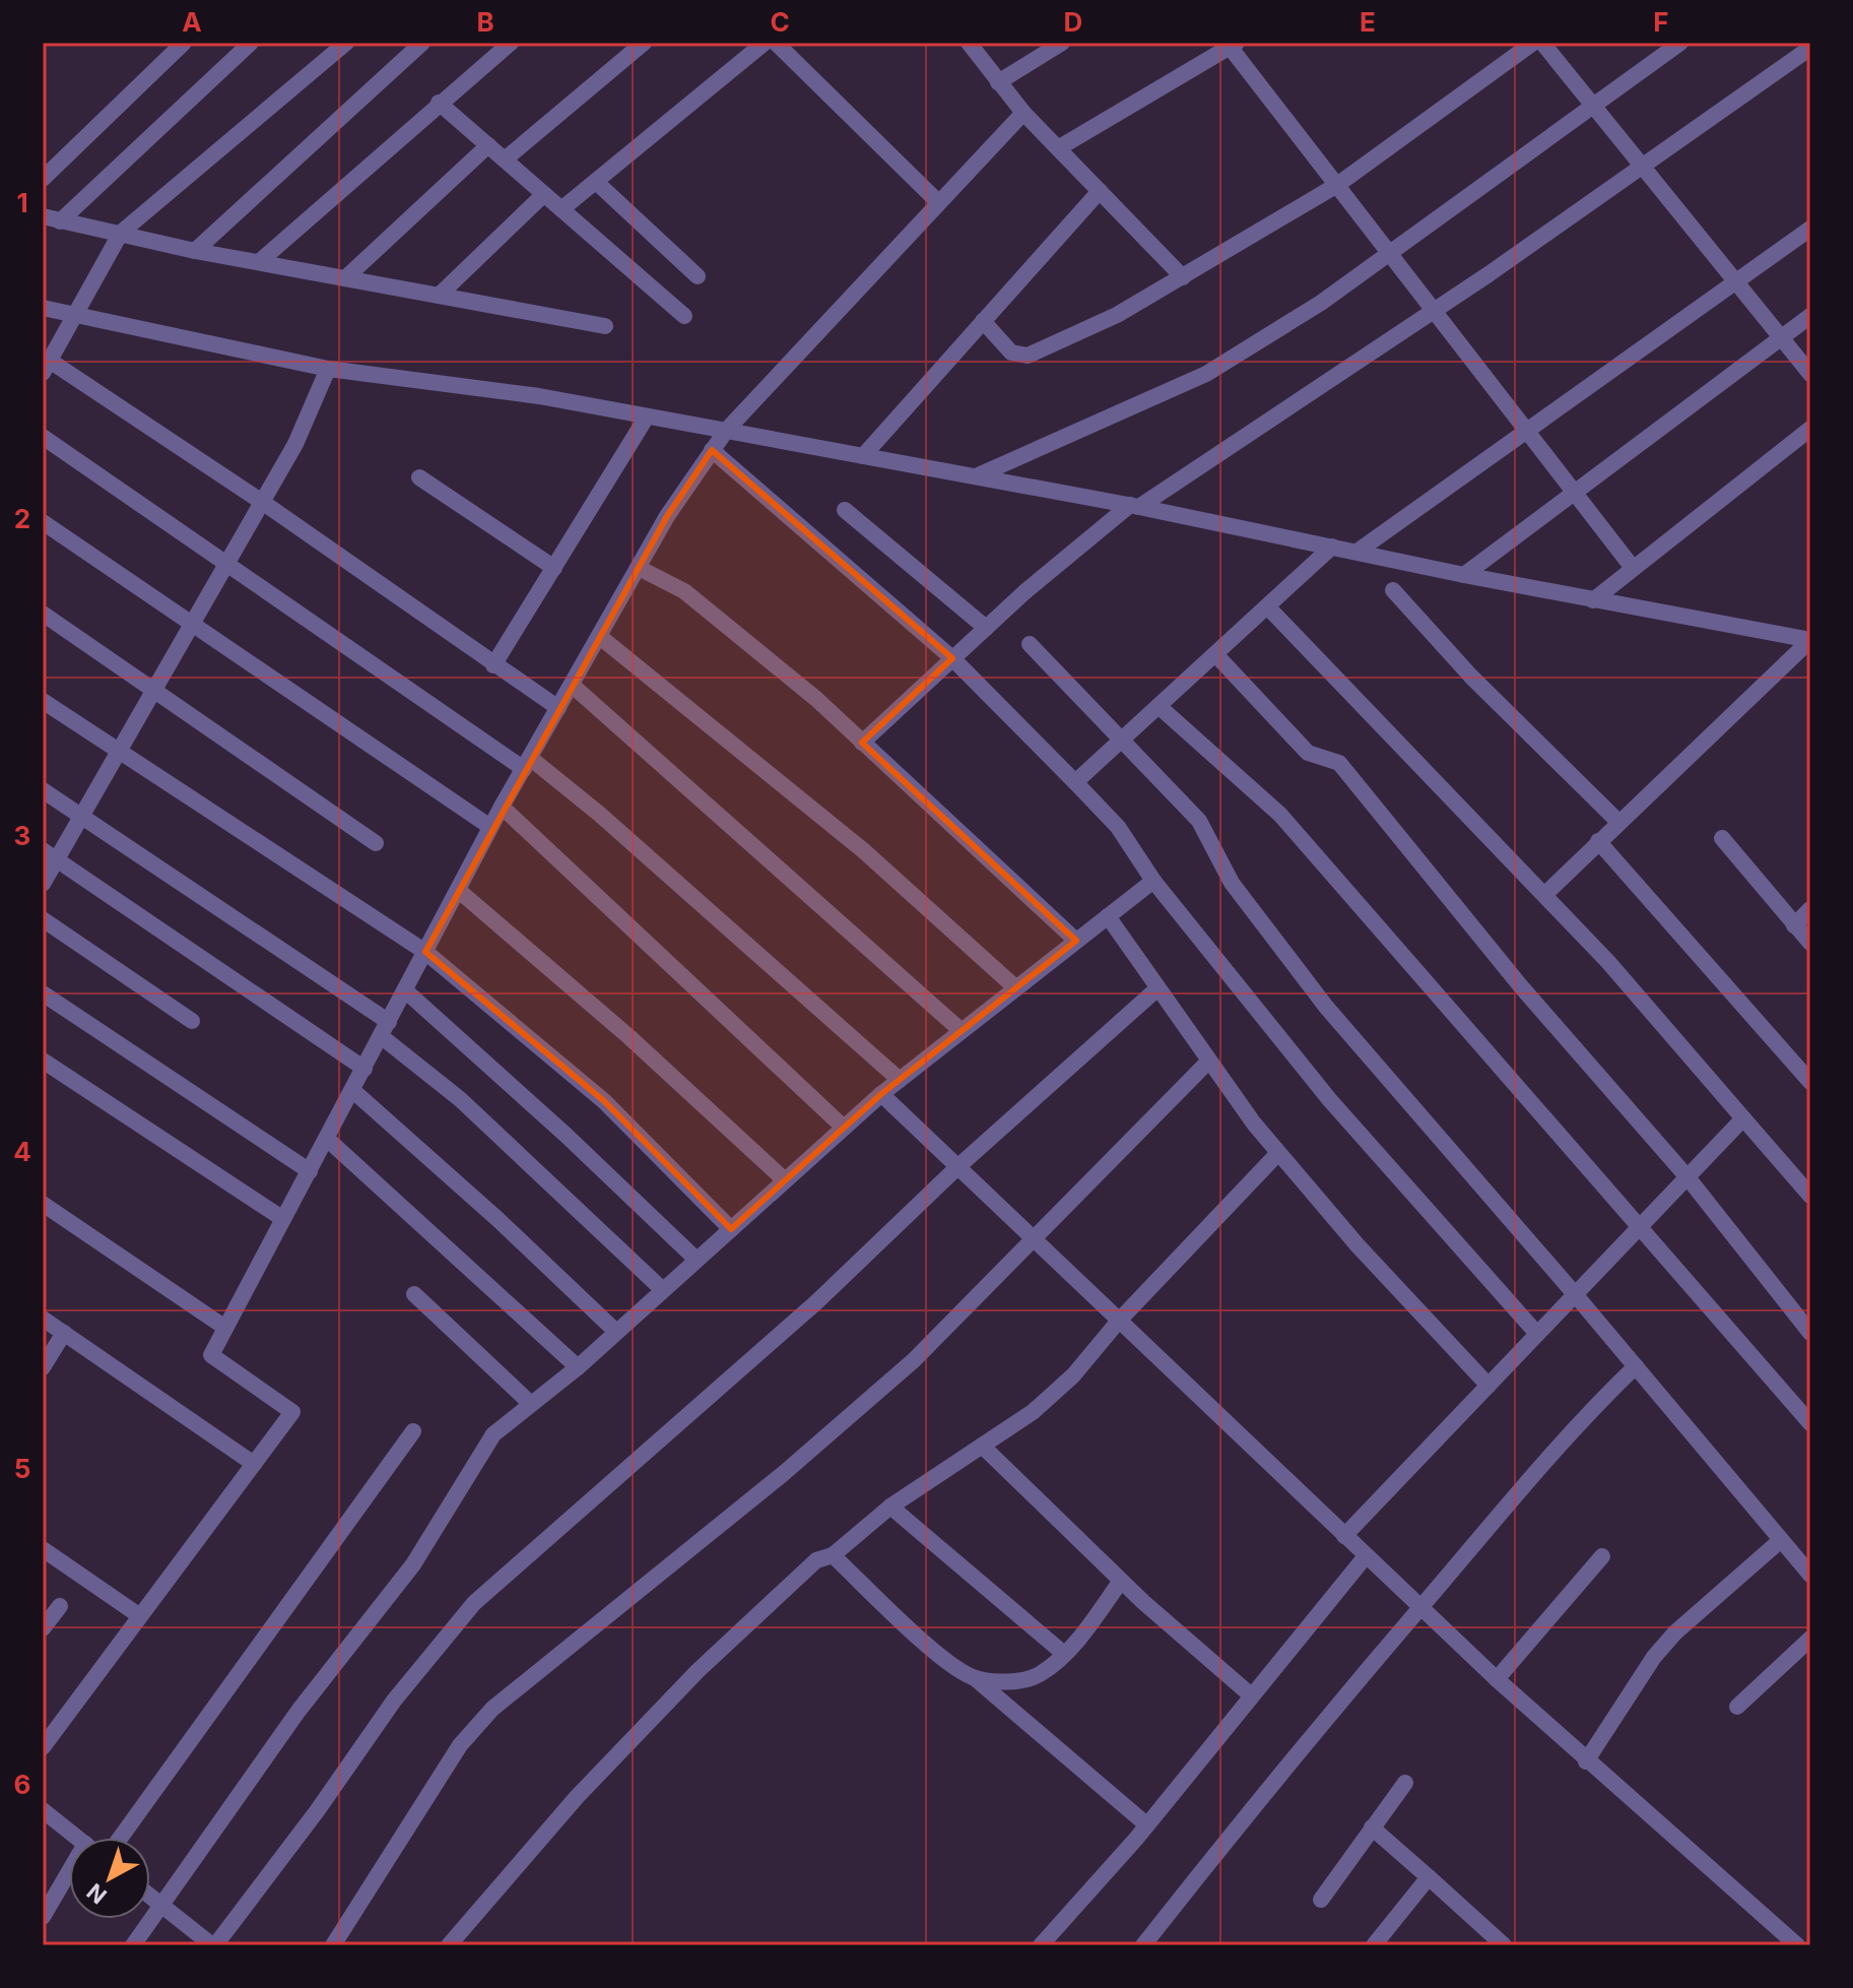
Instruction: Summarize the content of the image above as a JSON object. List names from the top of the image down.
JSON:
{
  "north": "bottom left",
  "grid": {
    "columns": [
      "A",
      "B",
      "C",
      "D",
      "E",
      "F"
    ],
    "rows": [
      "1",
      "2",
      "3",
      "4",
      "5",
      "6"
    ]
  }
}
